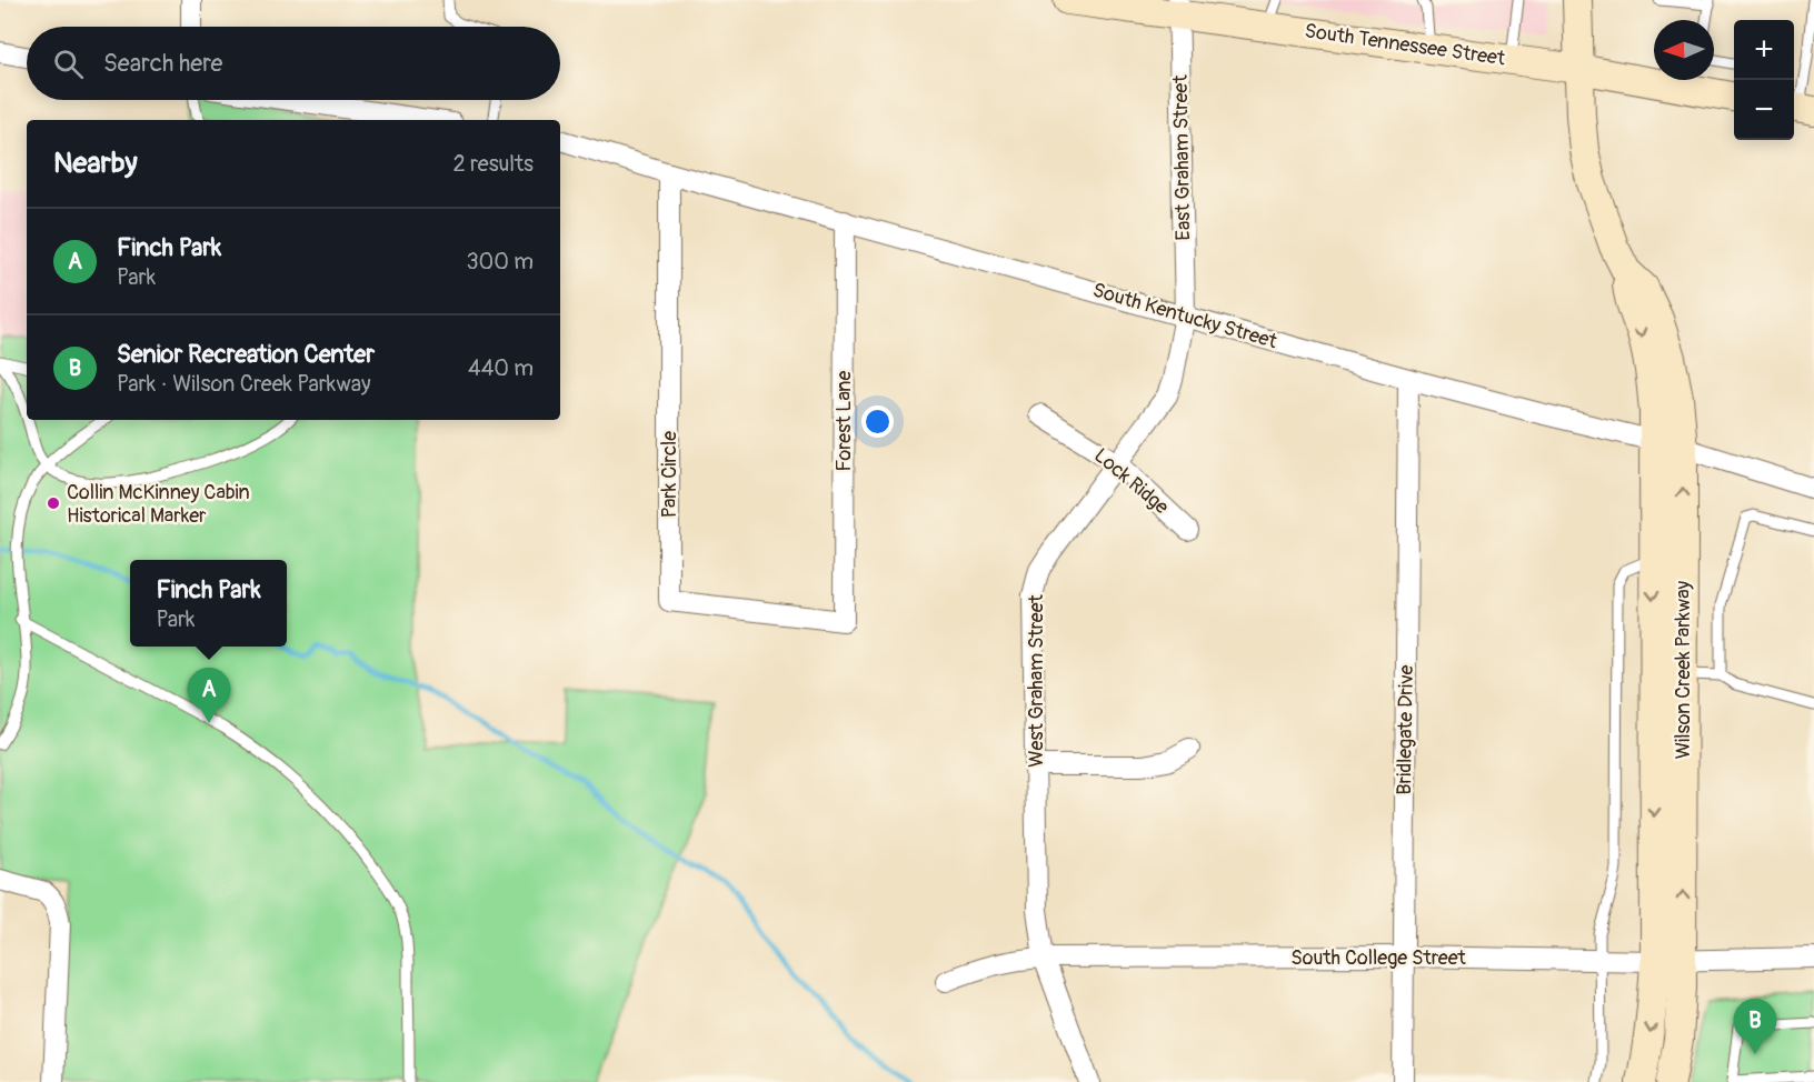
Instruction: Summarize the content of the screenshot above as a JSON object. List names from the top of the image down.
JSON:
{
  "streets": {
    "main road": ["South Tennessee Street", "Wilson Creek Parkway"],
    "street": [
      "East Graham Street",
      "South Kentucky Street",
      "Forest Lane",
      "Park Circle",
      "Lock Ridge",
      "West Graham Street",
      "Bridlegate Drive",
      "South College Street"
    ]
  },
  "crossings": [
    ["South Tennessee Street", "East Graham Street"],
    ["South Tennessee Street", "Wilson Creek Parkway"],
    ["East Graham Street", "South Kentucky Street"],
    ["East Graham Street", "West Graham Street"],
    ["South Kentucky Street", "Forest Lane"],
    ["South Kentucky Street", "Park Circle"],
    ["South Kentucky Street", "Wilson Creek Parkway"],
    ["South Kentucky Street", "West Graham Street"],
    ["South Kentucky Street", "Bridlegate Drive"],
    ["Forest Lane", "Park Circle"],
    ["Lock Ridge", "West Graham Street"],
    ["Wilson Creek Parkway", "South College Street"],
    ["West Graham Street", "South College Street"],
    ["Bridlegate Drive", "South College Street"]
  ],
  "places": ["Collin McKinney Cabin Historical Marker"],
  "north": "left",
  "page": {
    "map_buttons": ["+", "−"],
    "search": "Search here",
    "heading": ["Nearby", "2 results"],
    "list": [
      {
        "mark": "A",
        "name": "Finch Park",
        "note": "Park",
        "value": "300 m"
      },
      {
        "mark": "B",
        "name": "Senior Recreation Center",
        "note": "Park · Wilson Creek Parkway",
        "value": "440 m"
      }
    ],
    "popup": ["Finch Park", "Park"],
    "pins": ["A", "B"]
  }
}
